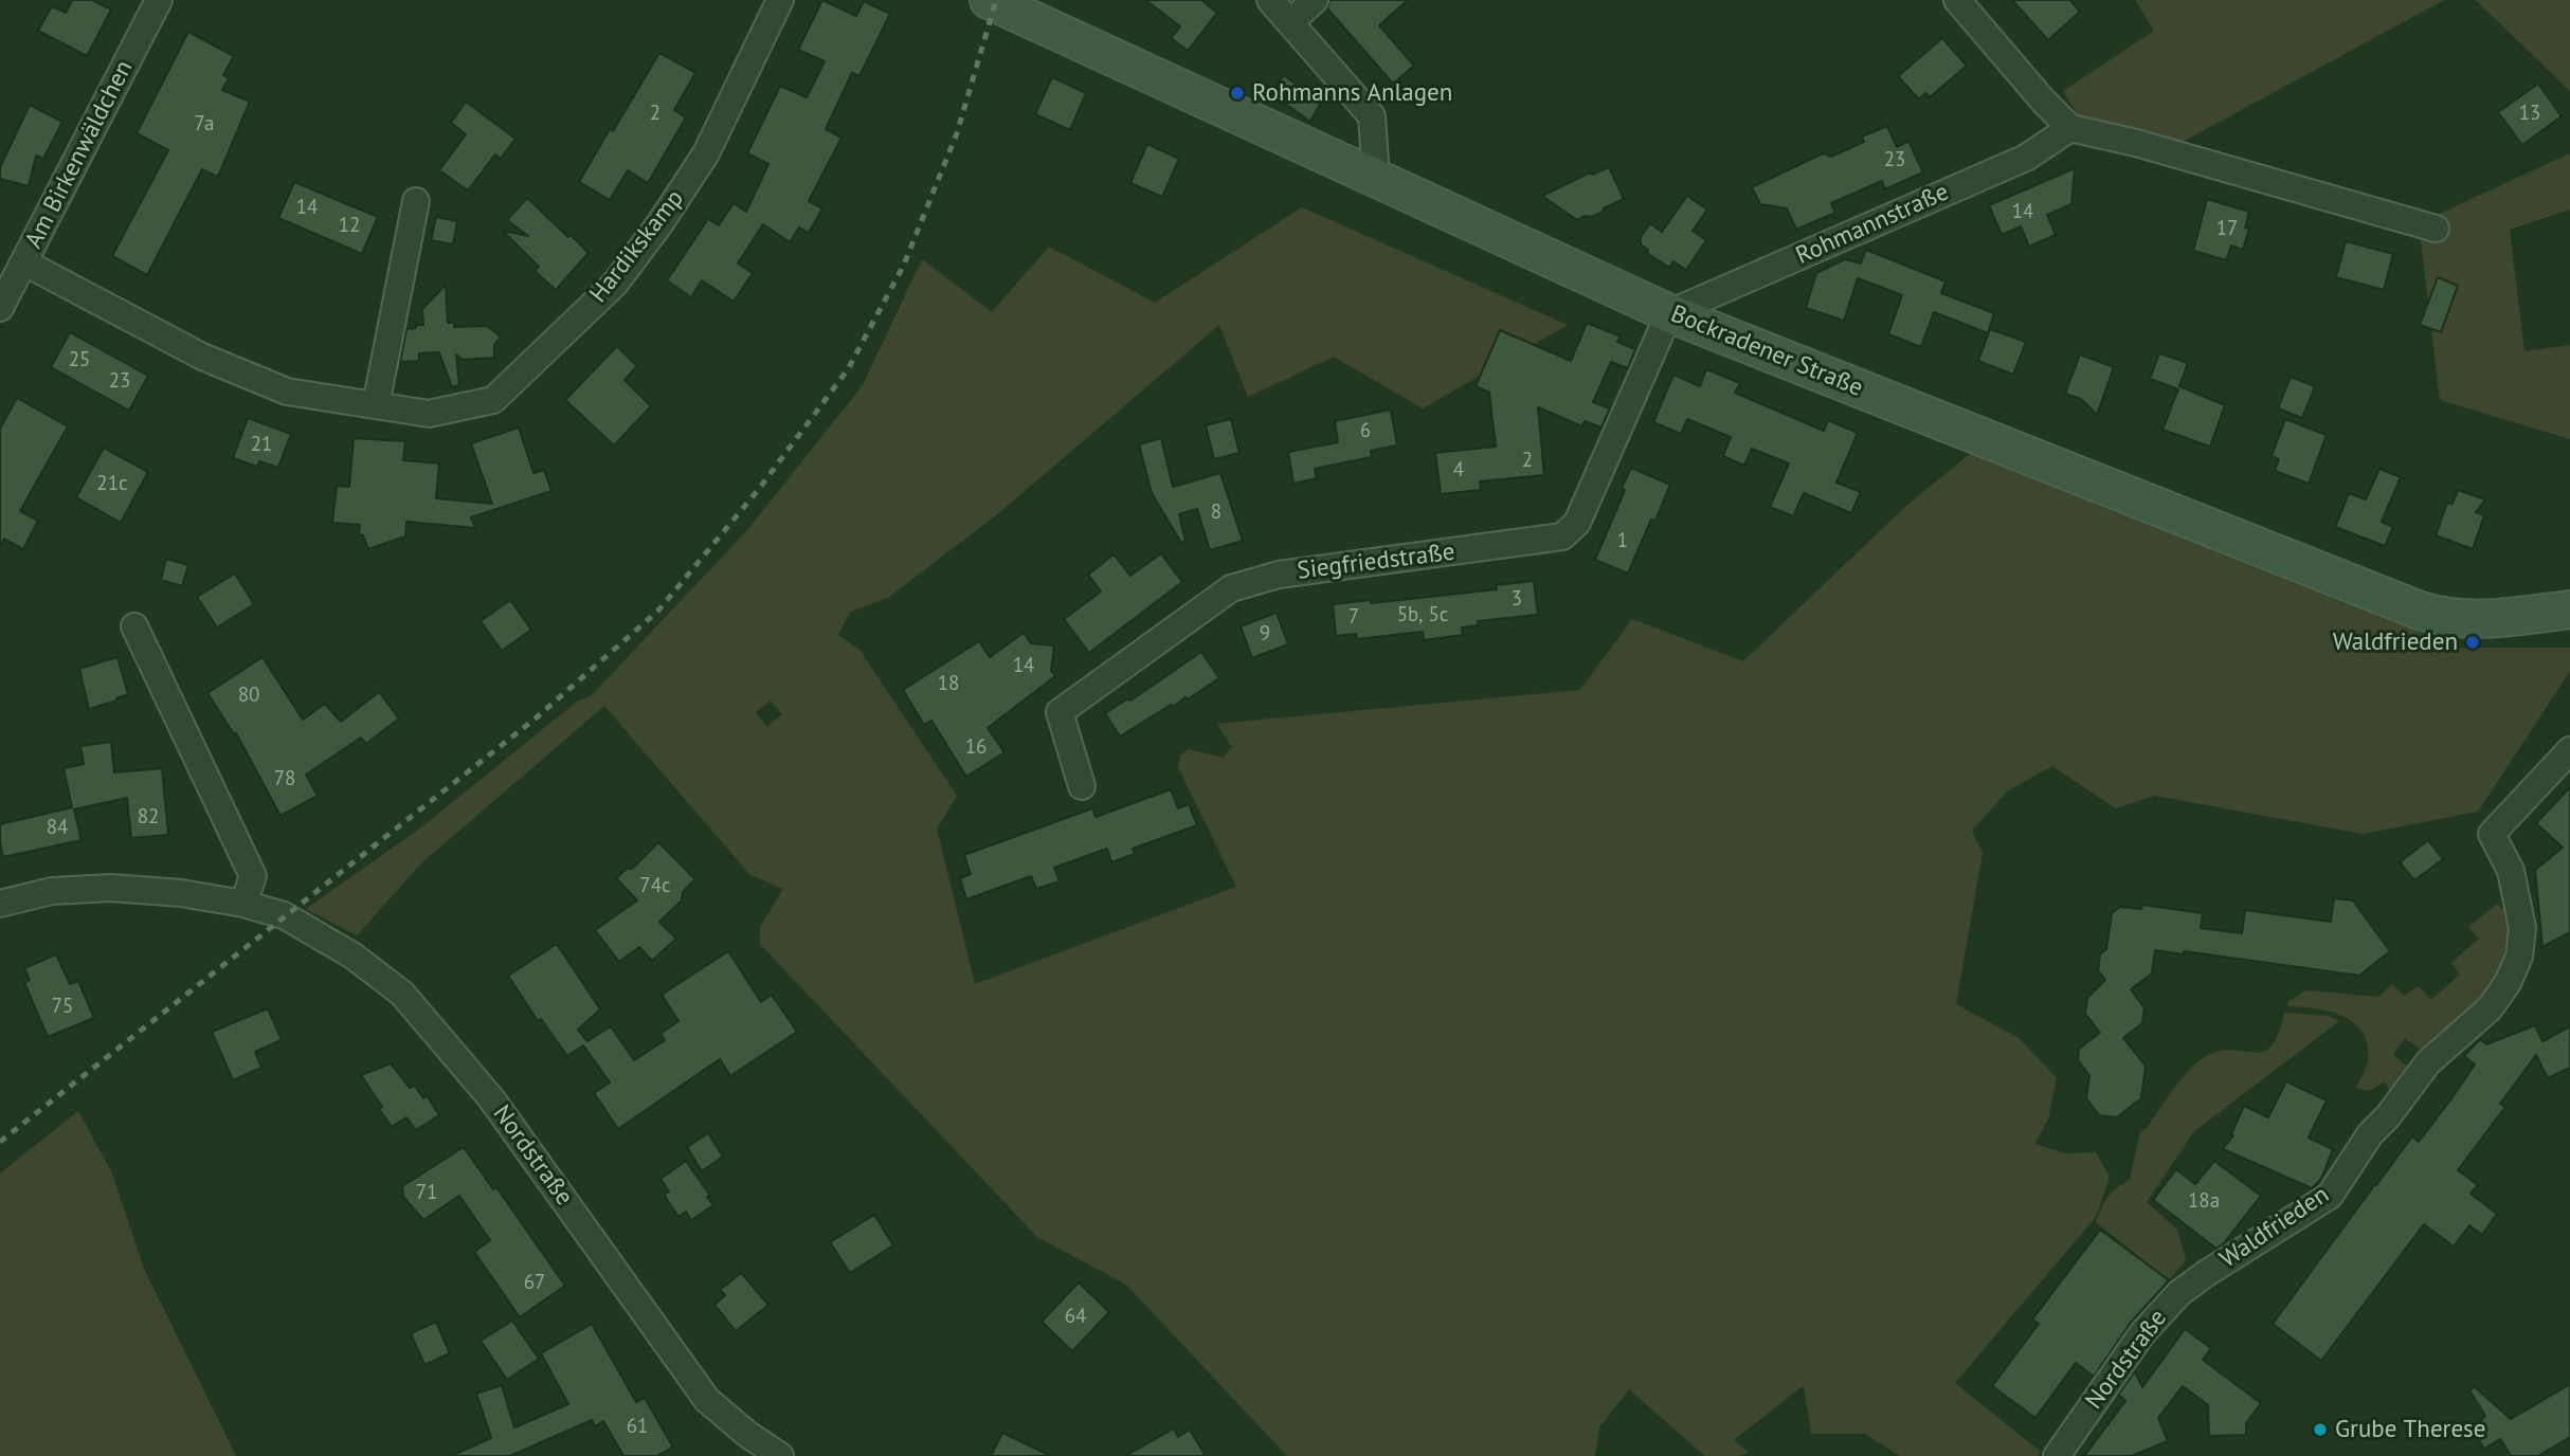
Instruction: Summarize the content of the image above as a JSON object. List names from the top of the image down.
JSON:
{
  "streets": {
    "street": [
      "Am Birkenwäldchen",
      "Rohmannstraße",
      "Hardikskamp",
      "Bockradener Straße",
      "Siegfriedstraße",
      "Nordstraße",
      "Waldfrieden"
    ]
  },
  "crossings": [
    ["Am Birkenwäldchen", "Hardikskamp"],
    ["Rohmannstraße", "Bockradener Straße"],
    ["Rohmannstraße", "Siegfriedstraße"],
    ["Bockradener Straße", "Siegfriedstraße"],
    ["Nordstraße", "Waldfrieden"]
  ],
  "places": ["Rohmanns Anlagen", "Waldfrieden", "Grube Therese"],
  "house_numbers": [
    "2",
    "13",
    "7a",
    "23",
    "14",
    "14",
    "12",
    "17",
    "25",
    "23",
    "6",
    "21",
    "2",
    "4",
    "21c",
    "8",
    "1",
    "3",
    "5b, 5c",
    "7",
    "9",
    "14",
    "18",
    "80",
    "16",
    "78",
    "82",
    "84",
    "74c",
    "75",
    "71",
    "18a",
    "67",
    "64",
    "61"
  ]
}
